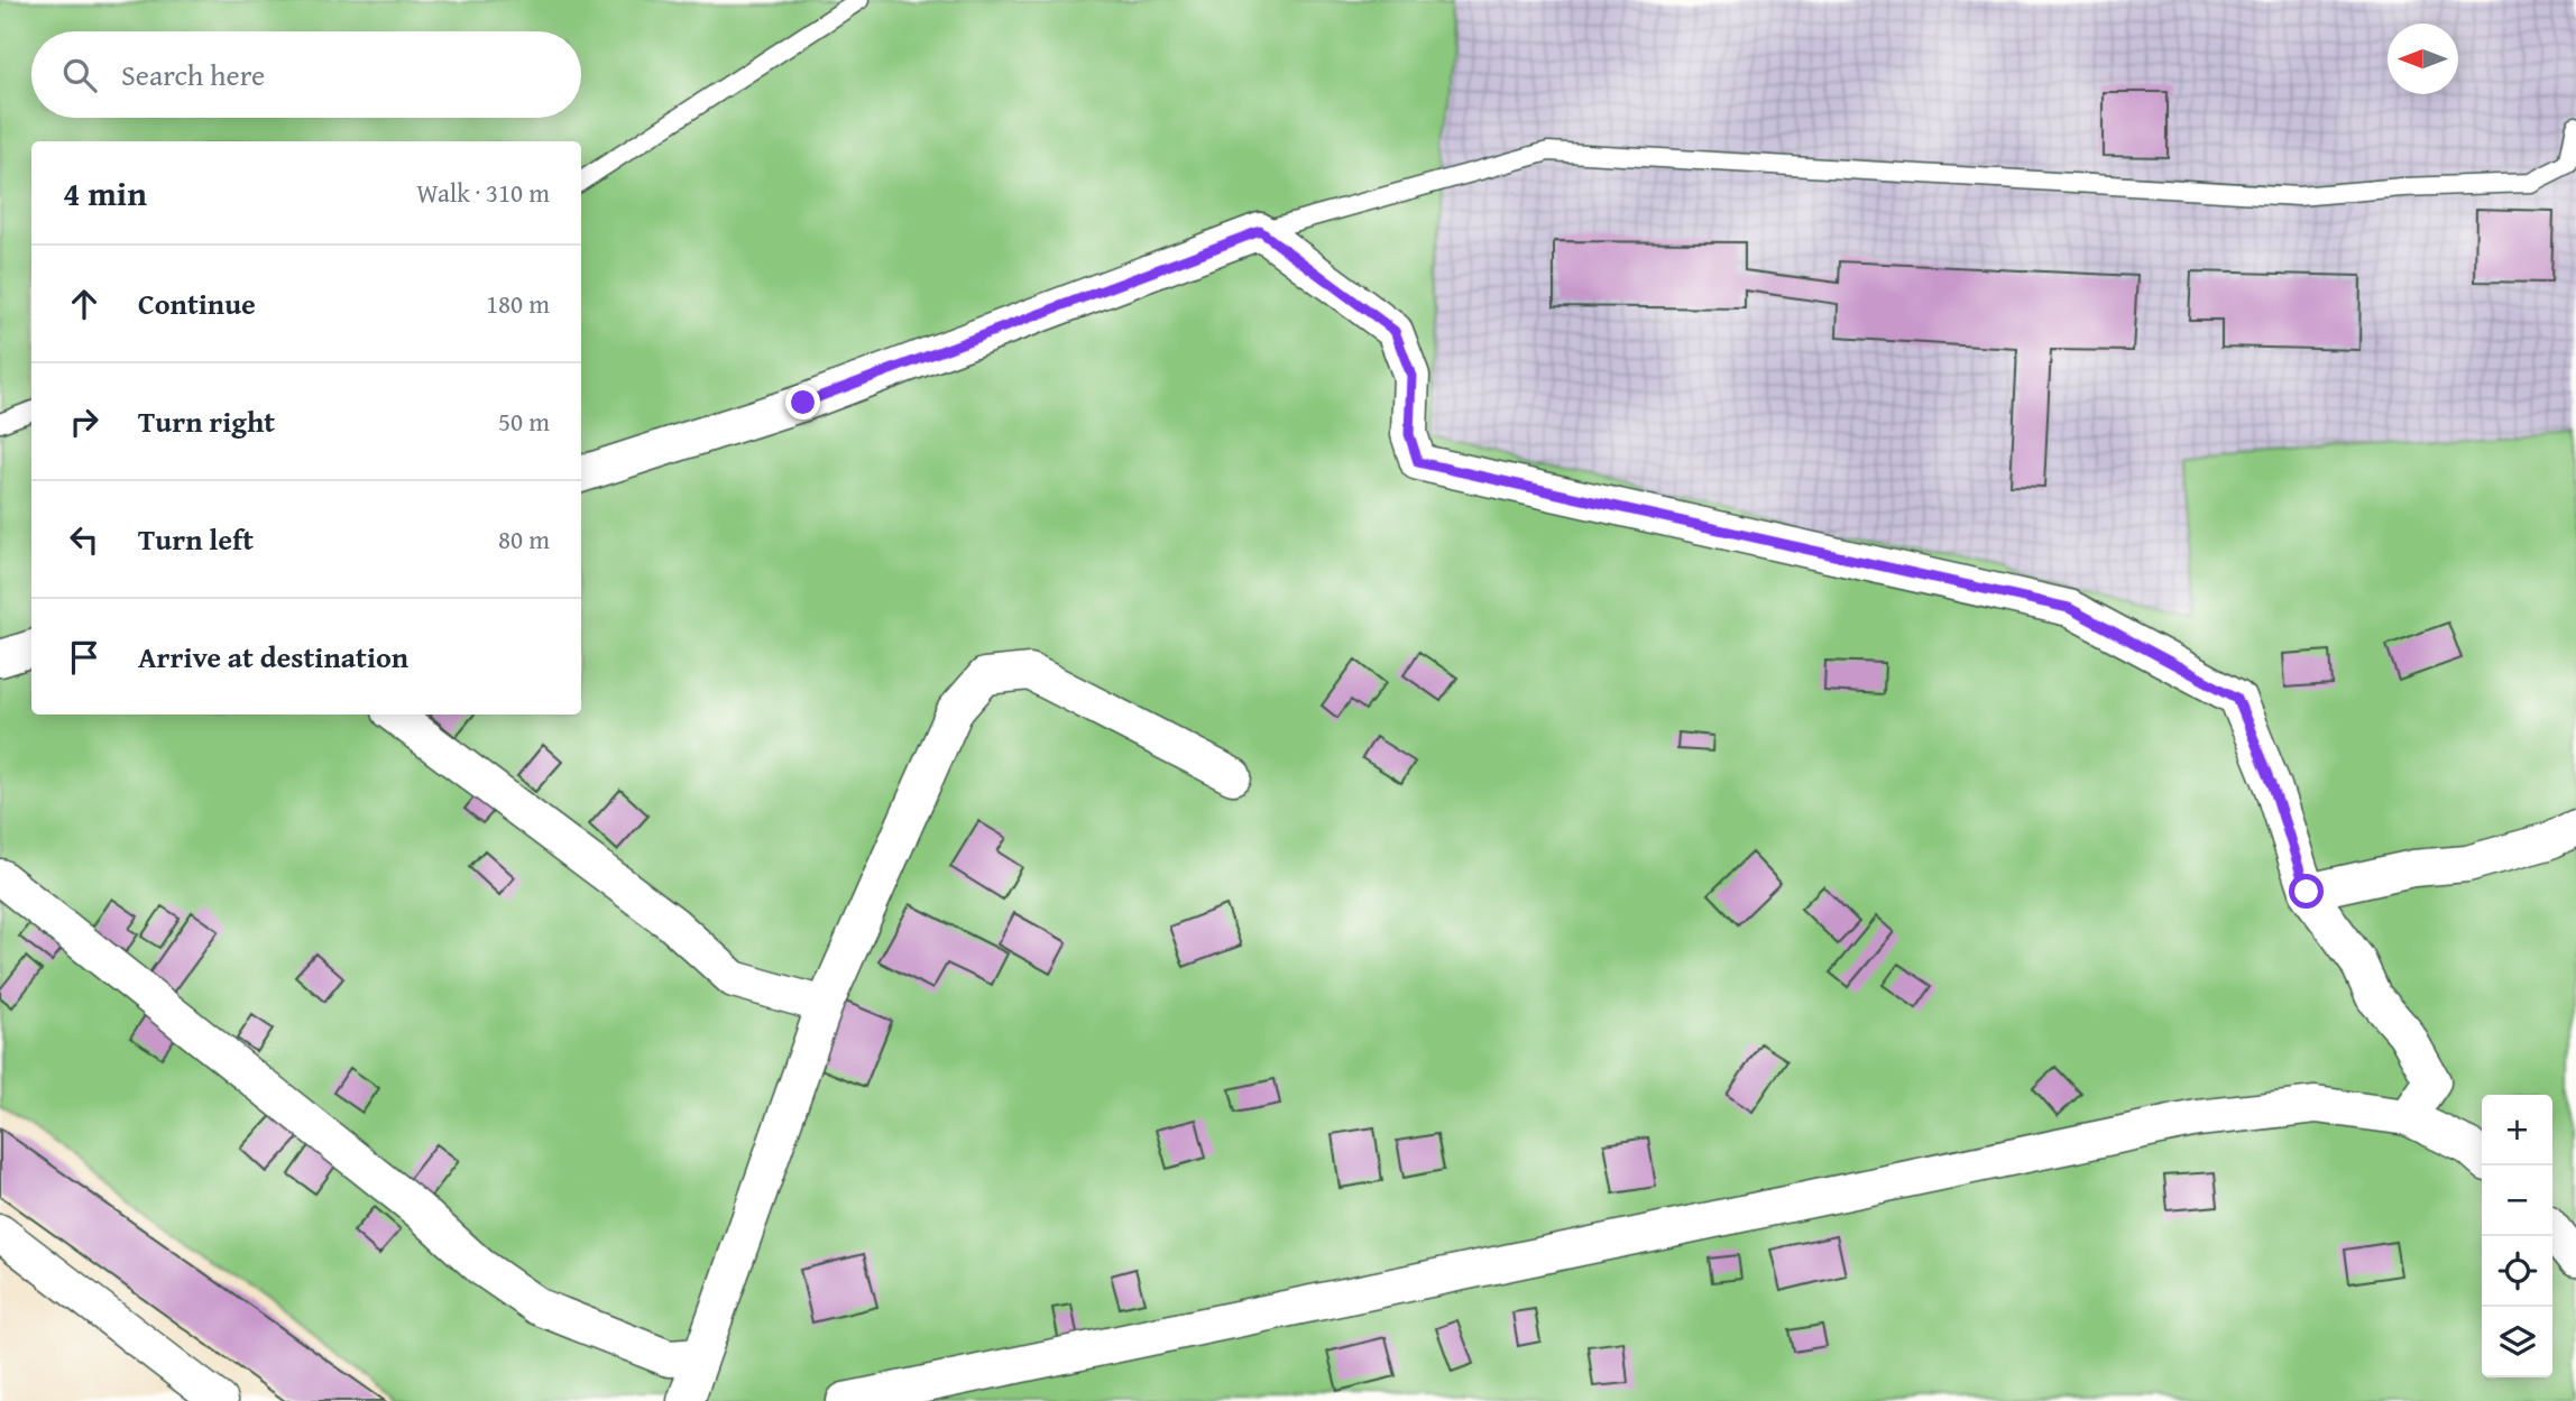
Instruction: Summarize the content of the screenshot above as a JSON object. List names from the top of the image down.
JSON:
{
  "north": "left",
  "page": {
    "search": "Search here",
    "heading": ["4 min", "Walk · 310 m"],
    "list": [
      ["Continue", "180 m"],
      ["Turn right", "50 m"],
      ["Turn left", "80 m"],
      "Arrive at destination"
    ],
    "map_buttons": ["+", "−"]
  }
}
